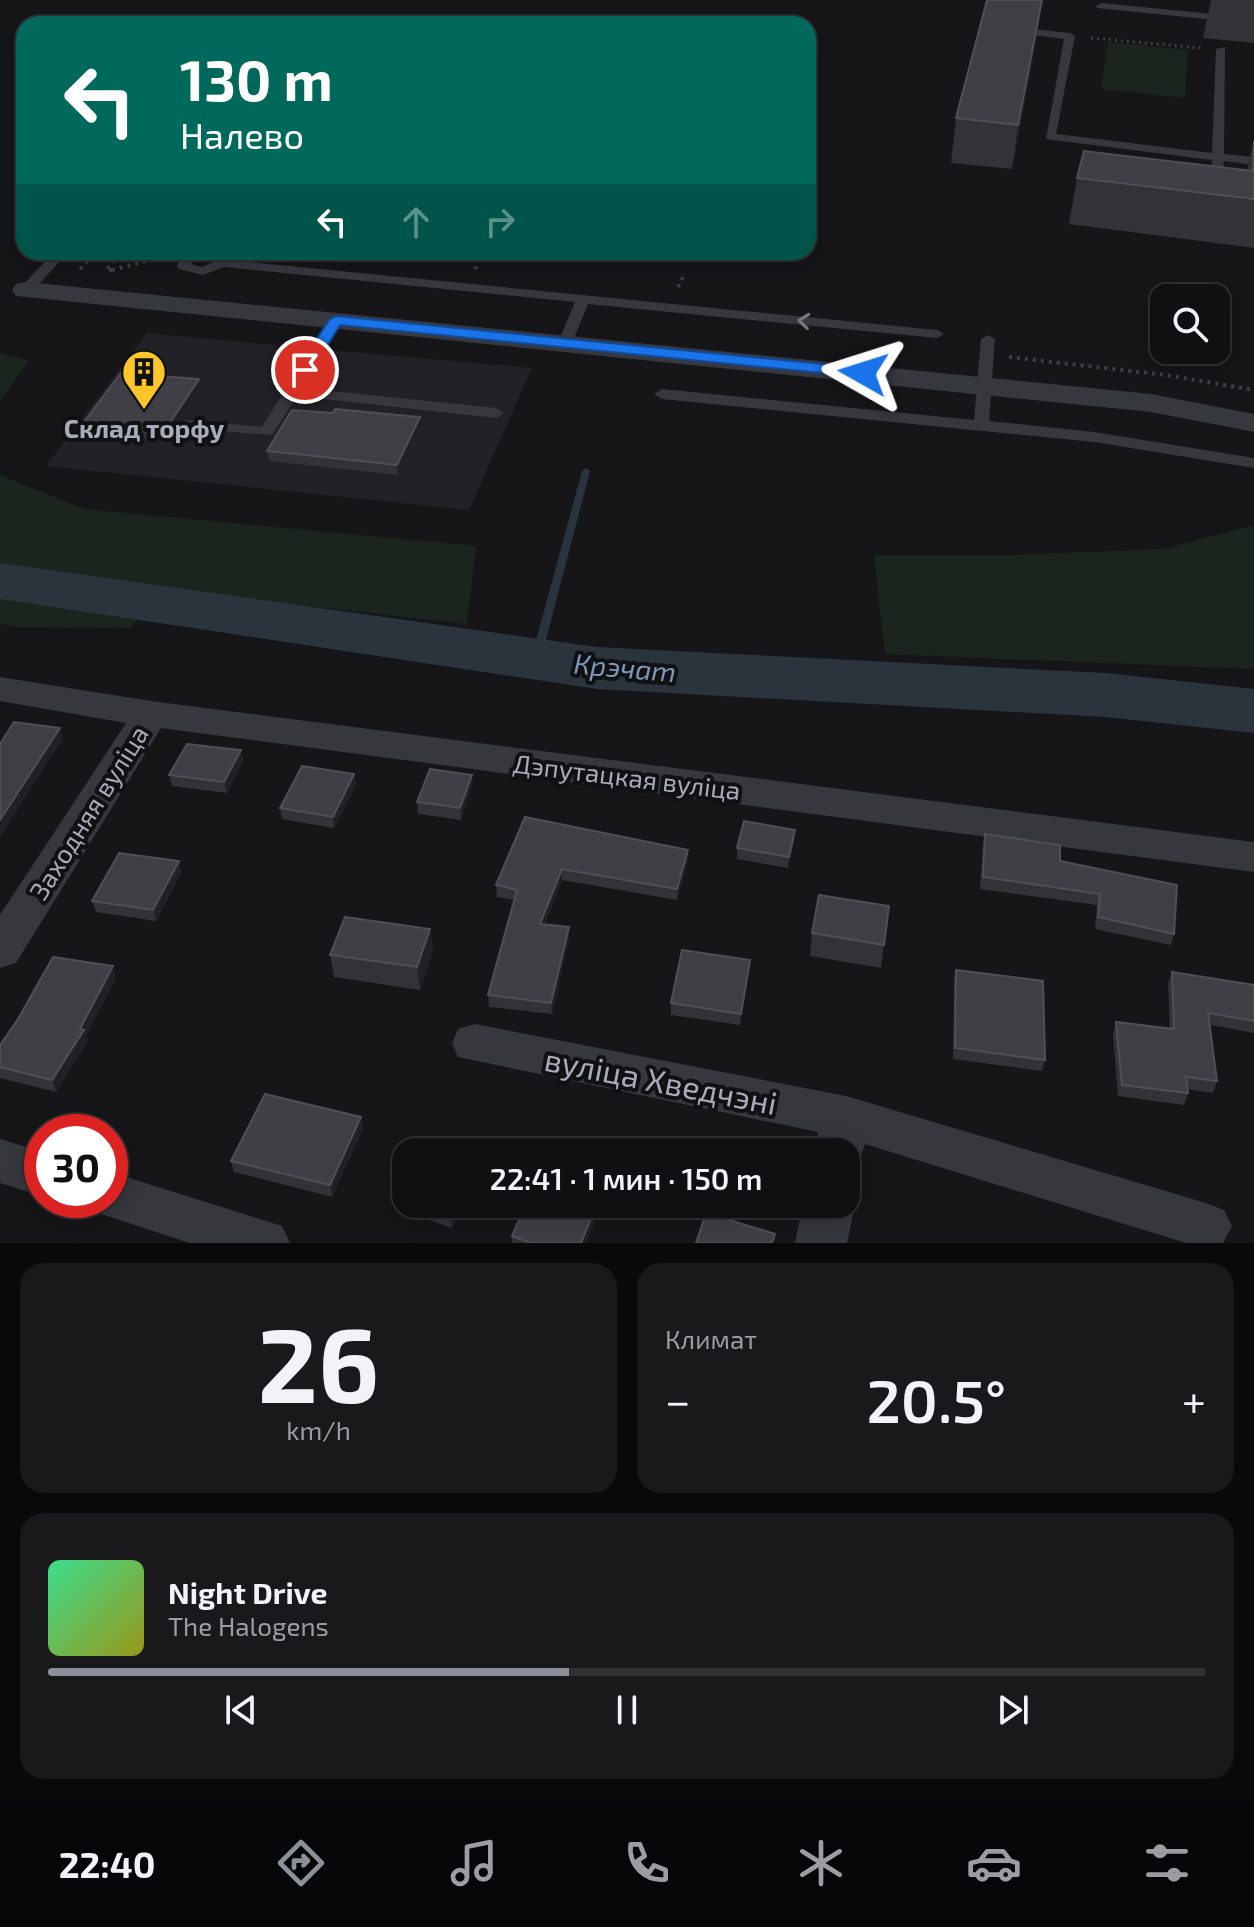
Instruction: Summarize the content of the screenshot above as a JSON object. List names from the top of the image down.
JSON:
{
  "streets": {
    "street": ["Дэпутацкая вуліца", "Заходняя вуліца", "вуліца Хведчэні"]
  },
  "crossings": [
    ["Дэпутацкая вуліца", "Заходняя вуліца"]
  ],
  "water": ["Крэчат"],
  "places": {
    "building": ["Склад торфу"]
  },
  "page": {
    "turn": ["130 m", "Налево"],
    "limit": "30",
    "trip": "22:41 · 1 мин · 150 m",
    "tile": [
      ["26", "km/h"],
      "Климат"
    ],
    "heat": ["−", "20.5°", "+"],
    "song": ["Night Drive", "The Halogens"],
    "tabs": "22:40"
  }
}
